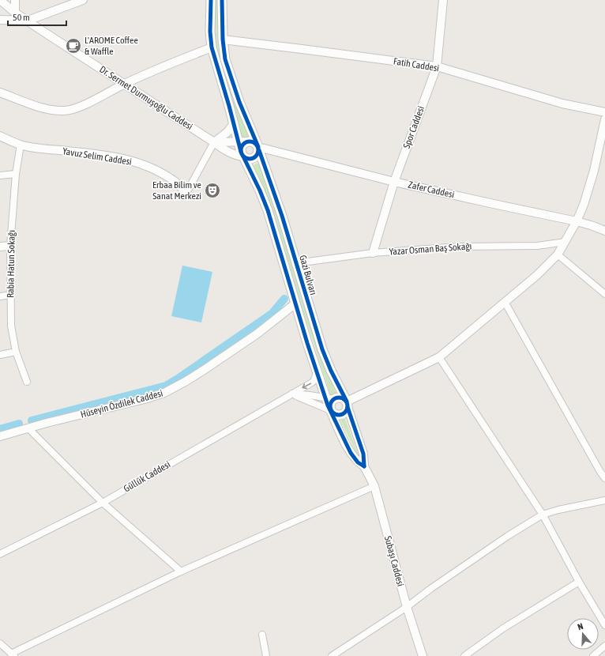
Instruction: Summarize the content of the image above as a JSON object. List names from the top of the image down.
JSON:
{
  "streets": {
    "main road": ["Gazi Bulvarı"],
    "street": [
      "Fatih Caddesi",
      "Dr. Sermet Durmuşoğlu Caddesi",
      "Spor Caddesi",
      "Yavuz Selim Caddesi",
      "Zafer Caddesi",
      "Yazar Osman Baş Sokağı",
      "Rabia Hatun Sokağı",
      "Hüseyin Özdilek Caddesi",
      "Güllük Caddesi",
      "Subaşı Caddesi"
    ]
  },
  "crossings": [
    ["Fatih Caddesi", "Spor Caddesi"],
    ["Fatih Caddesi", "Gazi Bulvarı"],
    ["Dr. Sermet Durmuşoğlu Caddesi", "Zafer Caddesi"],
    ["Dr. Sermet Durmuşoğlu Caddesi", "Gazi Bulvarı"],
    ["Spor Caddesi", "Zafer Caddesi"],
    ["Spor Caddesi", "Yazar Osman Baş Sokağı"],
    ["Yavuz Selim Caddesi", "Rabia Hatun Sokağı"],
    ["Zafer Caddesi", "Gazi Bulvarı"],
    ["Yazar Osman Baş Sokağı", "Gazi Bulvarı"],
    ["Gazi Bulvarı", "Subaşı Caddesi"]
  ],
  "places": {
    "cafe": ["L'AROME Coffee & Waffle"],
    "theatre": ["Erbaa Bilim ve Sanat Merkezi"]
  },
  "scale_bar": "50 m",
  "north": "top"
}
